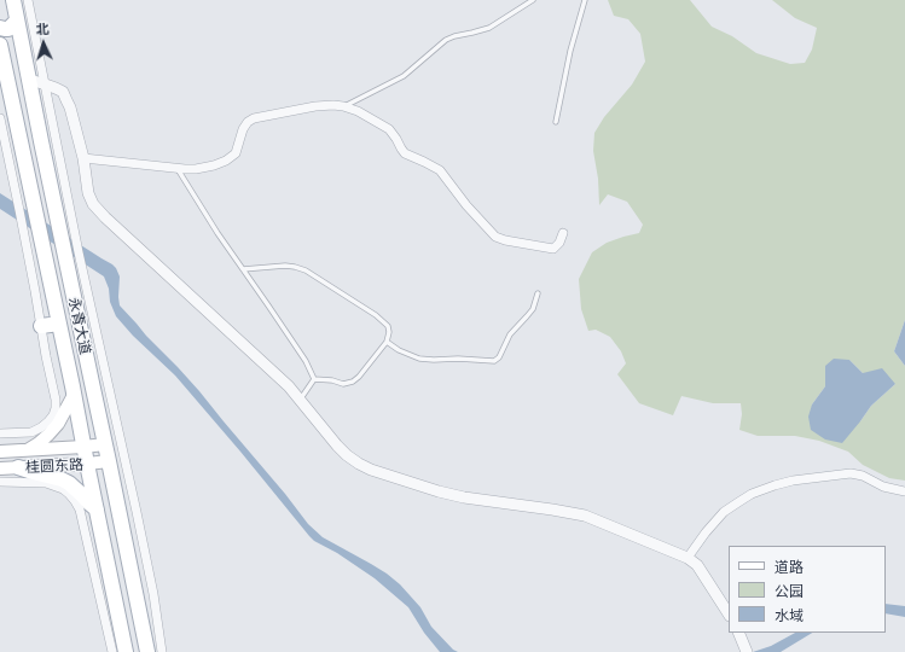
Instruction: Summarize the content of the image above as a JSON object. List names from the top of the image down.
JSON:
{
  "streets": {
    "main road": ["永青大道", "桂圆东路"]
  },
  "crossings": [
    ["永青大道", "桂圆东路"]
  ],
  "legend": ["道路", "公园", "水域"],
  "north": "top"
}
